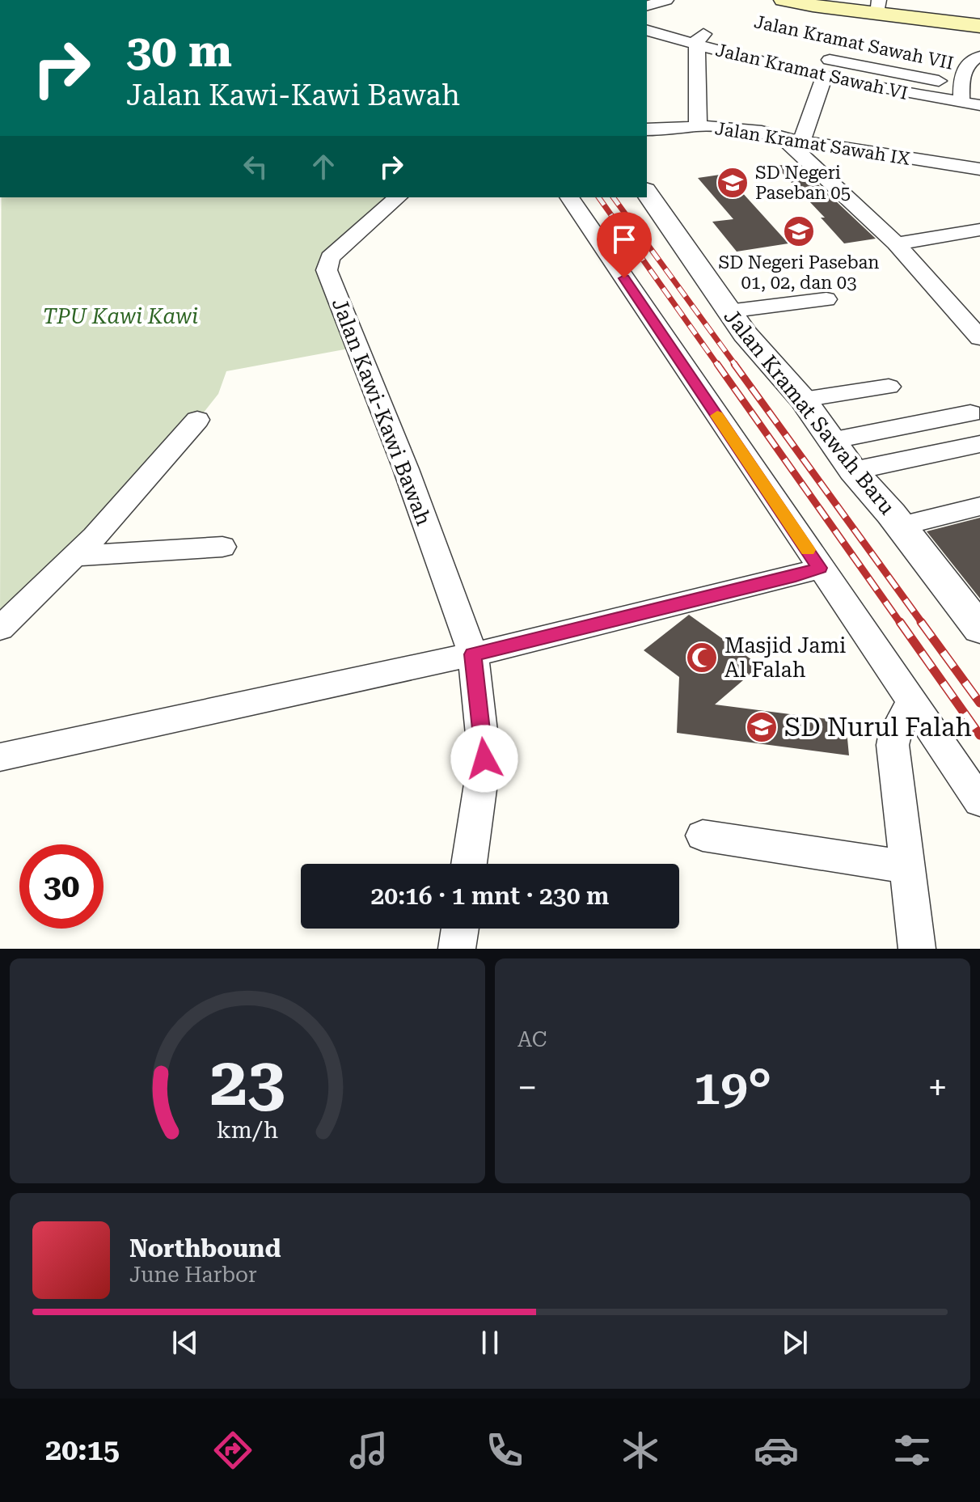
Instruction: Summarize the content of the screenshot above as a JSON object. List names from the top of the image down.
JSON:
{
  "streets": {
    "street": [
      "Jalan Kramat Sawah VII",
      "Jalan Kramat Sawah VI",
      "Jalan Kramat Sawah IX",
      "Jalan Kawi-Kawi Bawah",
      "Jalan Kramat Sawah Baru"
    ]
  },
  "crossings": [
    ["Jalan Kramat Sawah VII", "Jalan Kramat Sawah VI"]
  ],
  "parks": ["TPU Kawi Kawi"],
  "places": {
    "school or university": ["SD Negeri Paseban 05", "SD Negeri Paseban 01, 02, dan 03", "SD Nurul Falah"],
    "mosque": ["Masjid Jami Al Falah"]
  },
  "page": {
    "turn": ["30 m", "Jalan Kawi-Kawi Bawah"],
    "limit": "30",
    "trip": "20:16 · 1 mnt · 230 m",
    "tile": "AC",
    "heat": ["−", "19°", "+"],
    "song": ["Northbound", "June Harbor"],
    "tabs": "20:15",
    "gauge": ["23", "km/h"]
  }
}
